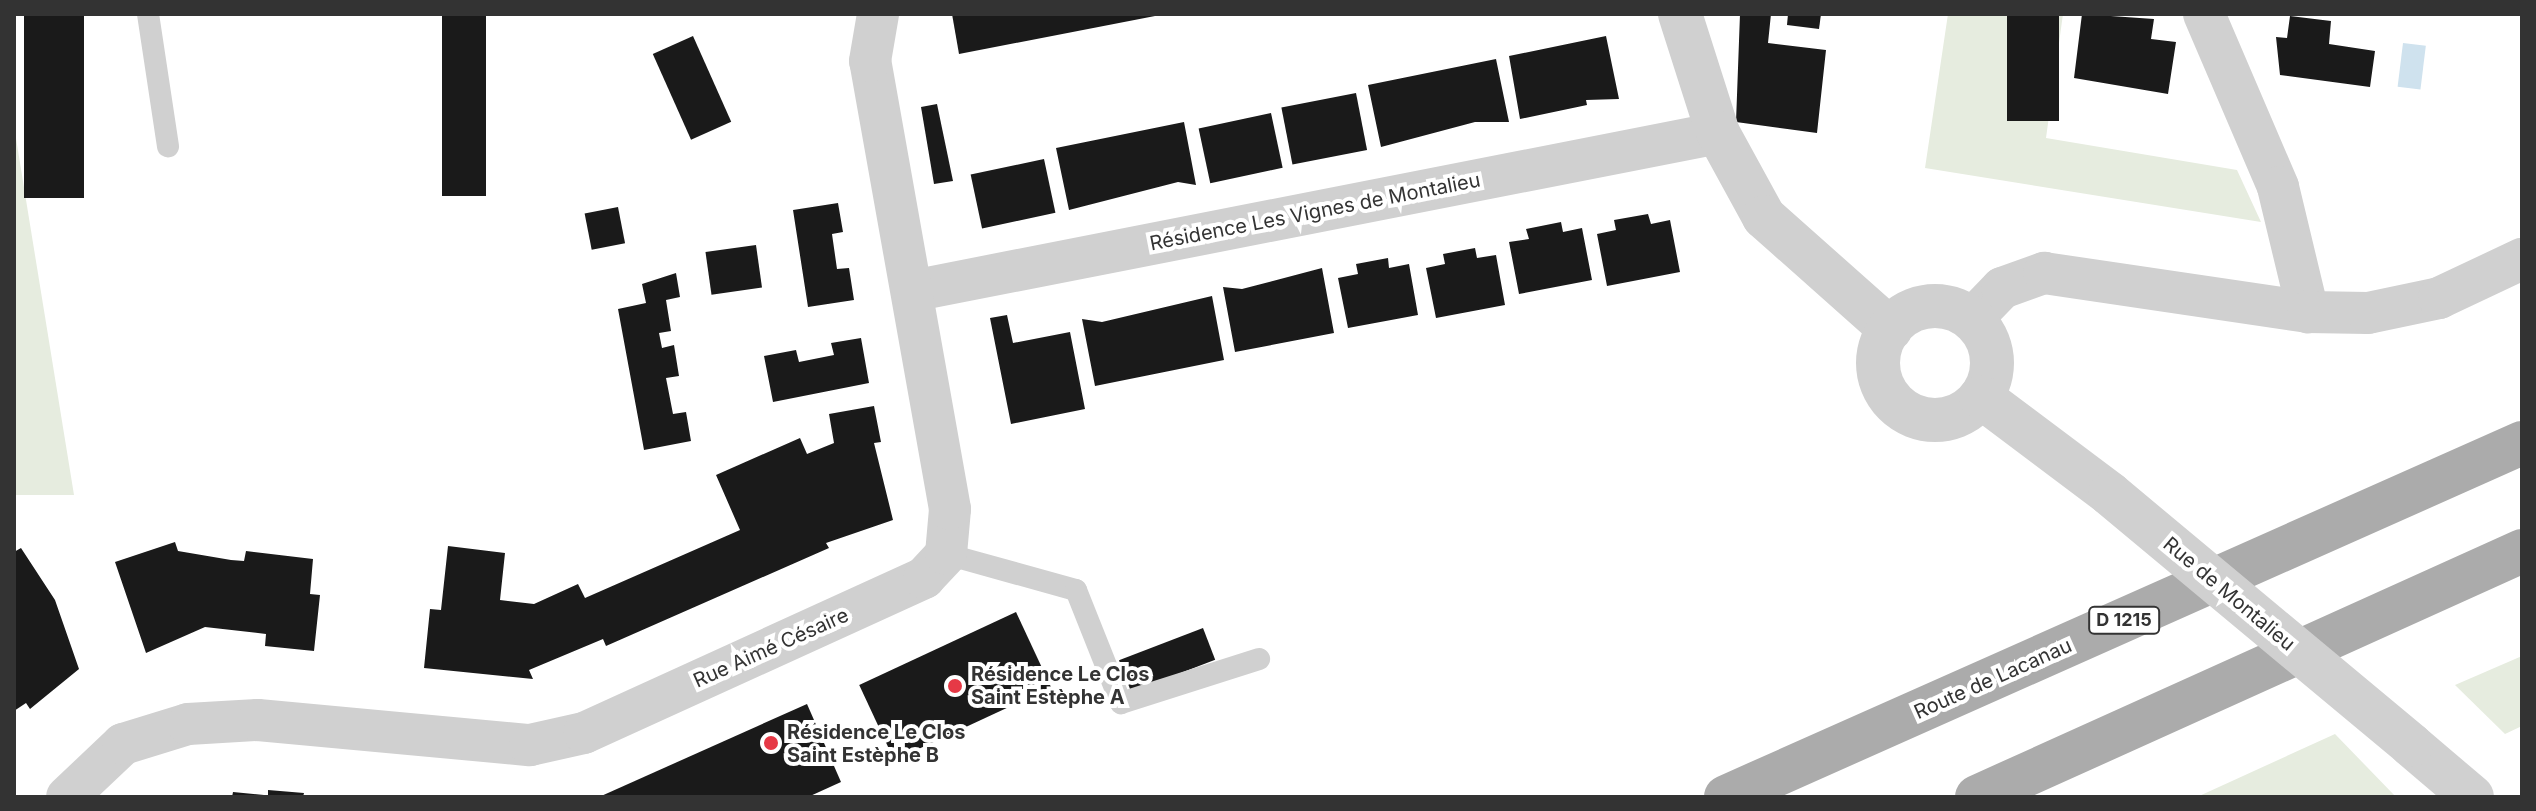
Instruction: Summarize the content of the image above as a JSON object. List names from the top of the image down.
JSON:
{
  "streets": {
    "main road": ["D 1215", "Route de Lacanau"],
    "street": ["Résidence Les Vignes de Montalieu", "Rue de Montalieu", "Rue Aimé Césaire"]
  },
  "places": ["Résidence Le Clos Saint Estèphe A", "Résidence Le Clos Saint Estèphe B"]
}
